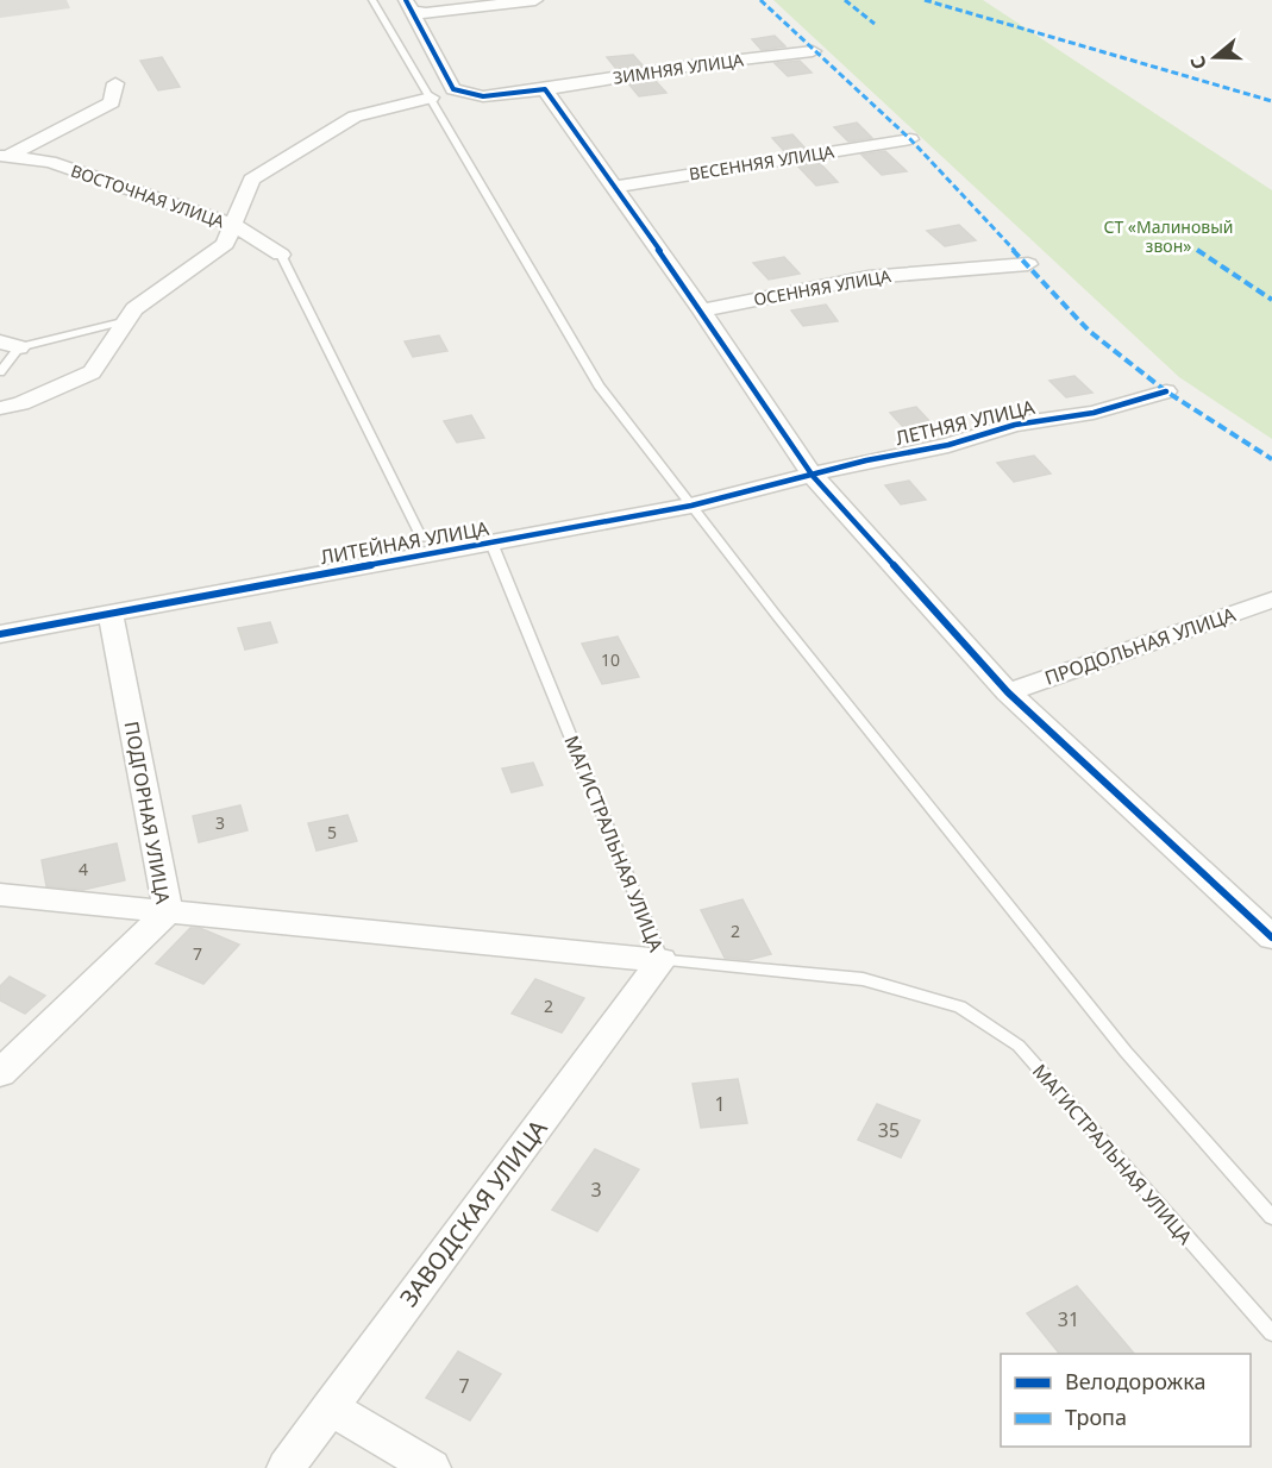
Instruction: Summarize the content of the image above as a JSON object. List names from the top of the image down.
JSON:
{
  "streets": {
    "street": [
      "ЗИМНЯЯ УЛИЦА",
      "ВЕСЕННЯЯ УЛИЦА",
      "ВОСТОЧНАЯ УЛИЦА",
      "ОСЕННЯЯ УЛИЦА",
      "ЛЕТНЯЯ УЛИЦА",
      "ЛИТЕЙНАЯ УЛИЦА",
      "ПРОДОЛЬНАЯ УЛИЦА",
      "ПОДГОРНАЯ УЛИЦА",
      "ЗАВОДСКАЯ УЛИЦА"
    ],
    "lane": ["МАГИСТРАЛЬНАЯ УЛИЦА"]
  },
  "crossings": [
    ["ЛЕТНЯЯ УЛИЦА", "ЛИТЕЙНАЯ УЛИЦА"],
    ["ЛИТЕЙНАЯ УЛИЦА", "ПОДГОРНАЯ УЛИЦА"],
    ["ЛИТЕЙНАЯ УЛИЦА", "МАГИСТРАЛЬНАЯ УЛИЦА"],
    ["МАГИСТРАЛЬНАЯ УЛИЦА", "ЗАВОДСКАЯ УЛИЦА"]
  ],
  "parks": ["СТ «Малиновый звон»"],
  "house_numbers": [
    "10",
    "3",
    "5",
    "4",
    "2",
    "7",
    "2",
    "1",
    "35",
    "3",
    "31",
    "7"
  ],
  "legend": ["Велодорожка", "Тропа"],
  "north": "left"
}
